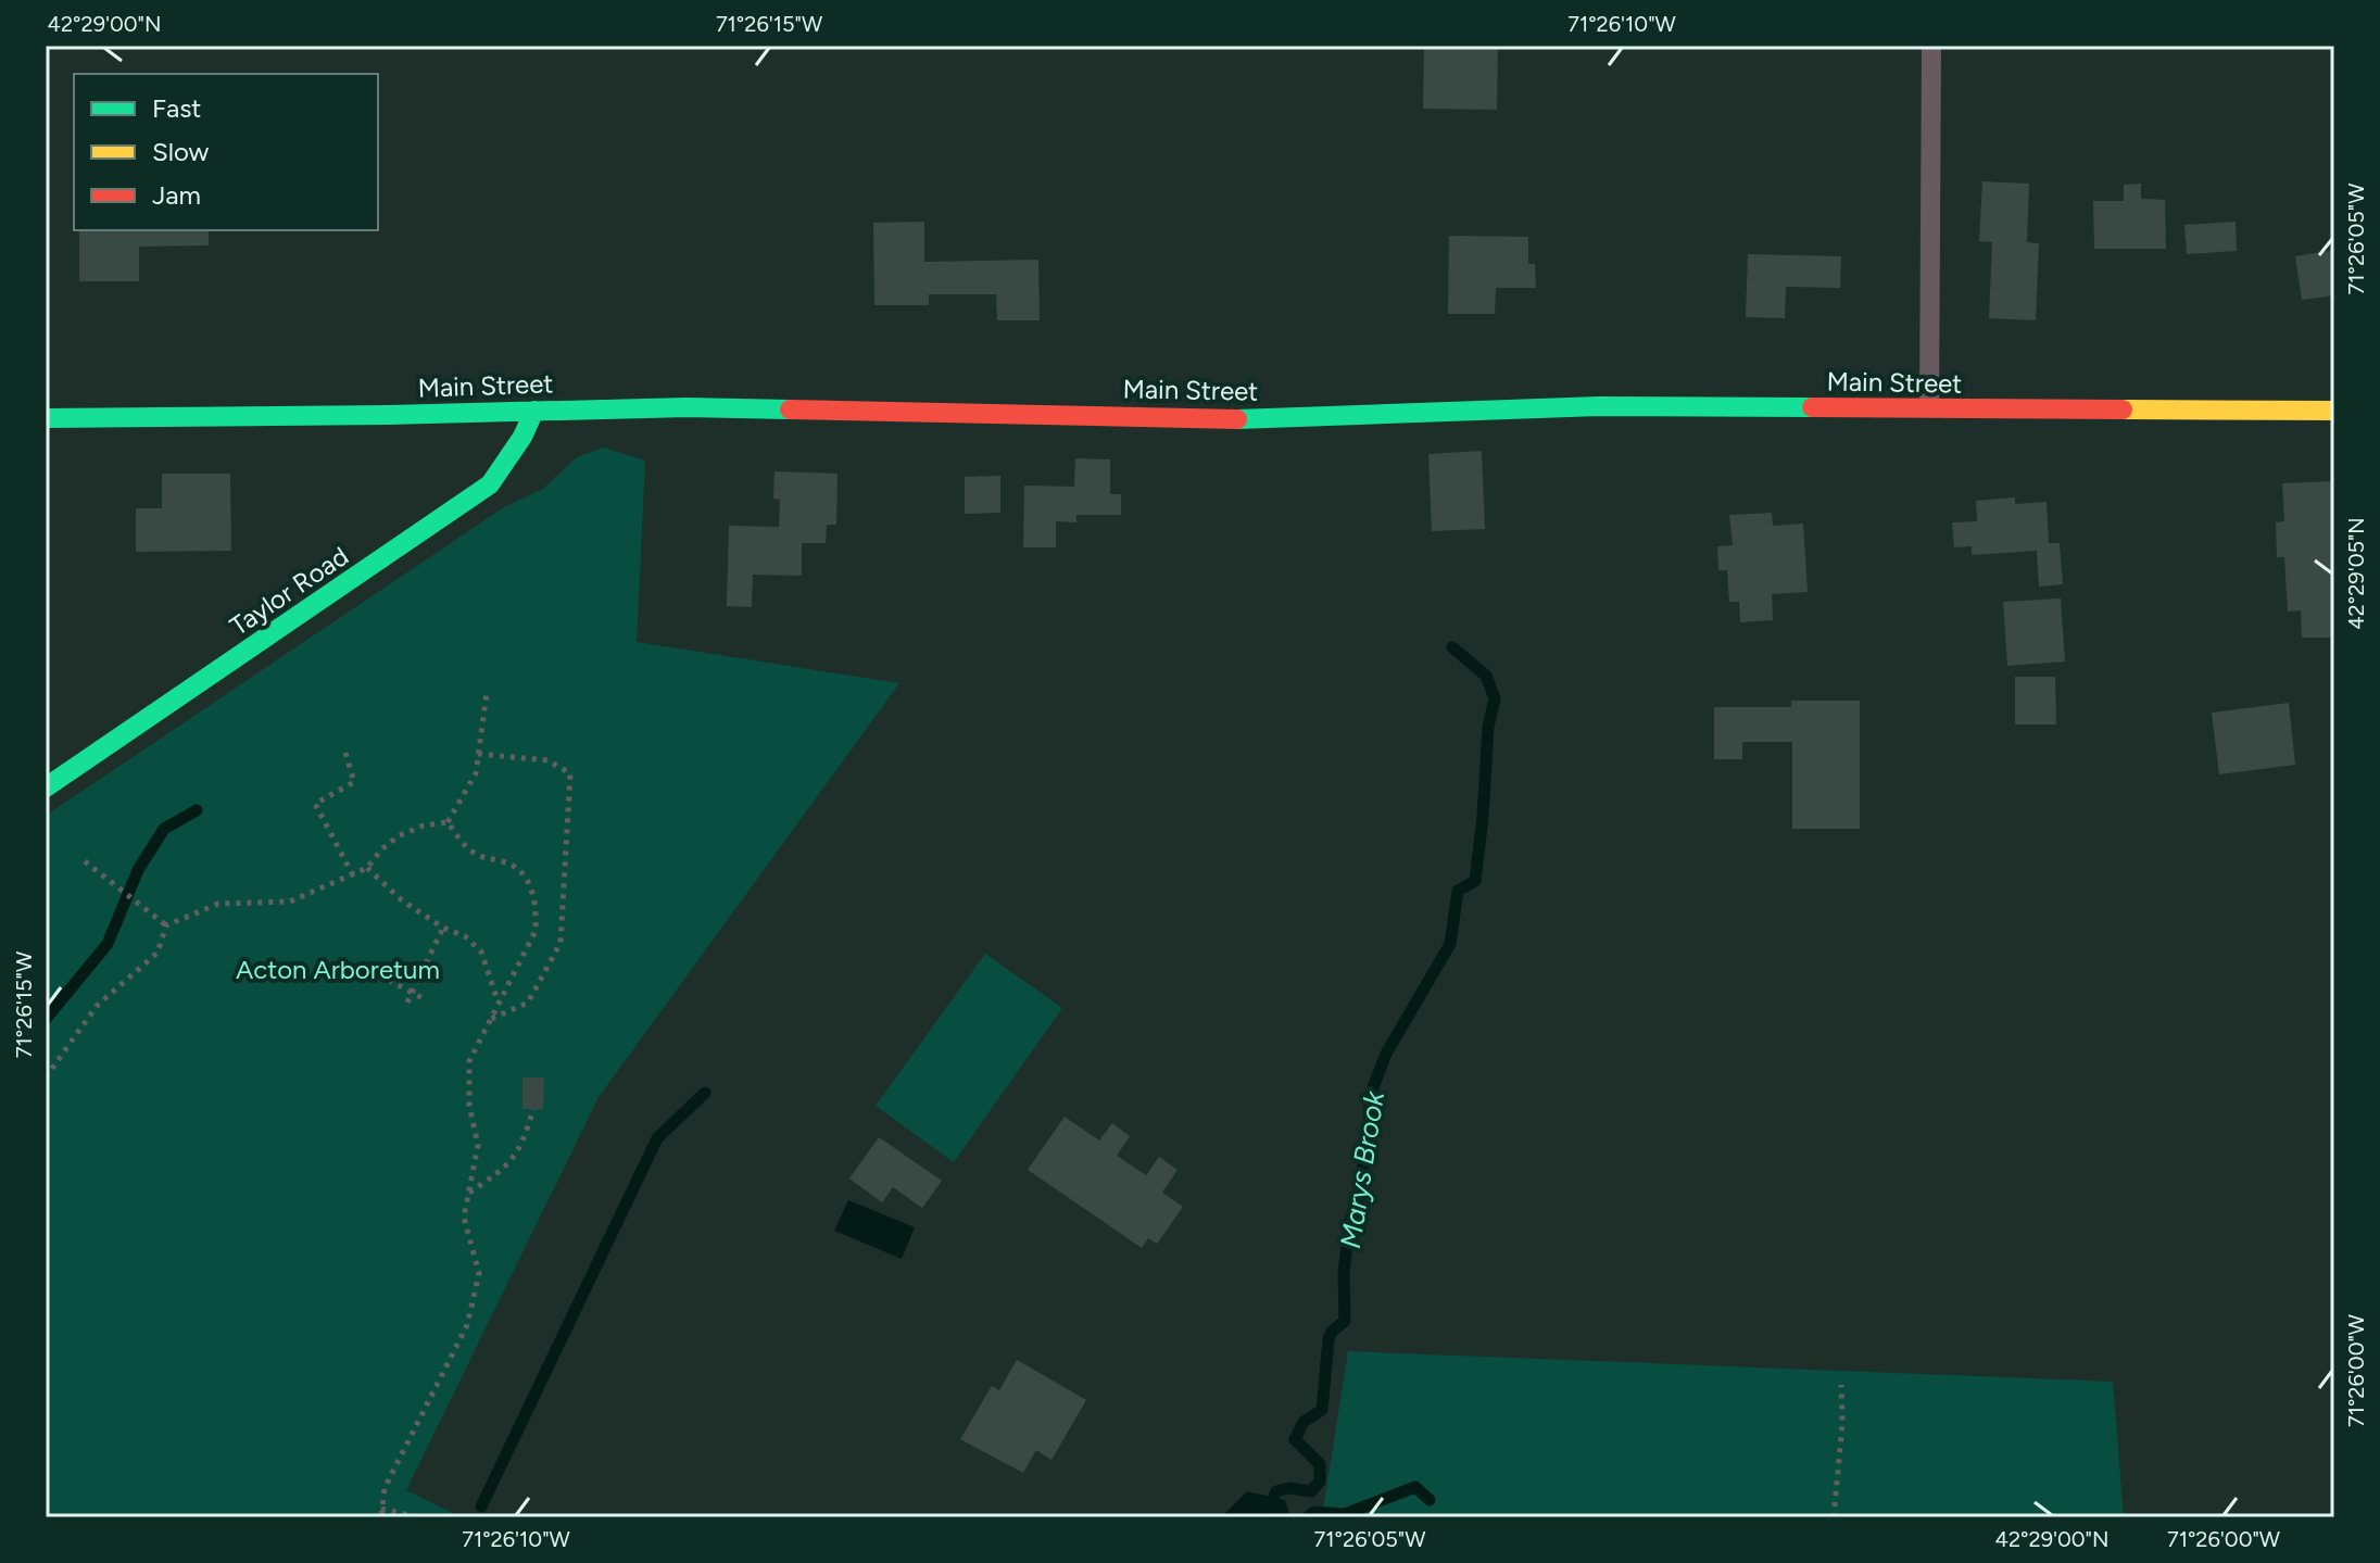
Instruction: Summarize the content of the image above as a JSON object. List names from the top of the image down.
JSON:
{
  "streets": {
    "main road": ["Main Street", "Taylor Road"]
  },
  "crossings": [
    ["Main Street", "Taylor Road"]
  ],
  "water": ["Marys Brook"],
  "parks": ["Acton Arboretum"],
  "legend": ["Fast", "Slow", "Jam"],
  "coordinates": [
    "42°29'00\"N",
    "71°26'15\"W",
    "71°26'10\"W",
    "71°26'05\"W",
    "42°29'05\"N",
    "71°26'00\"W"
  ]
}
